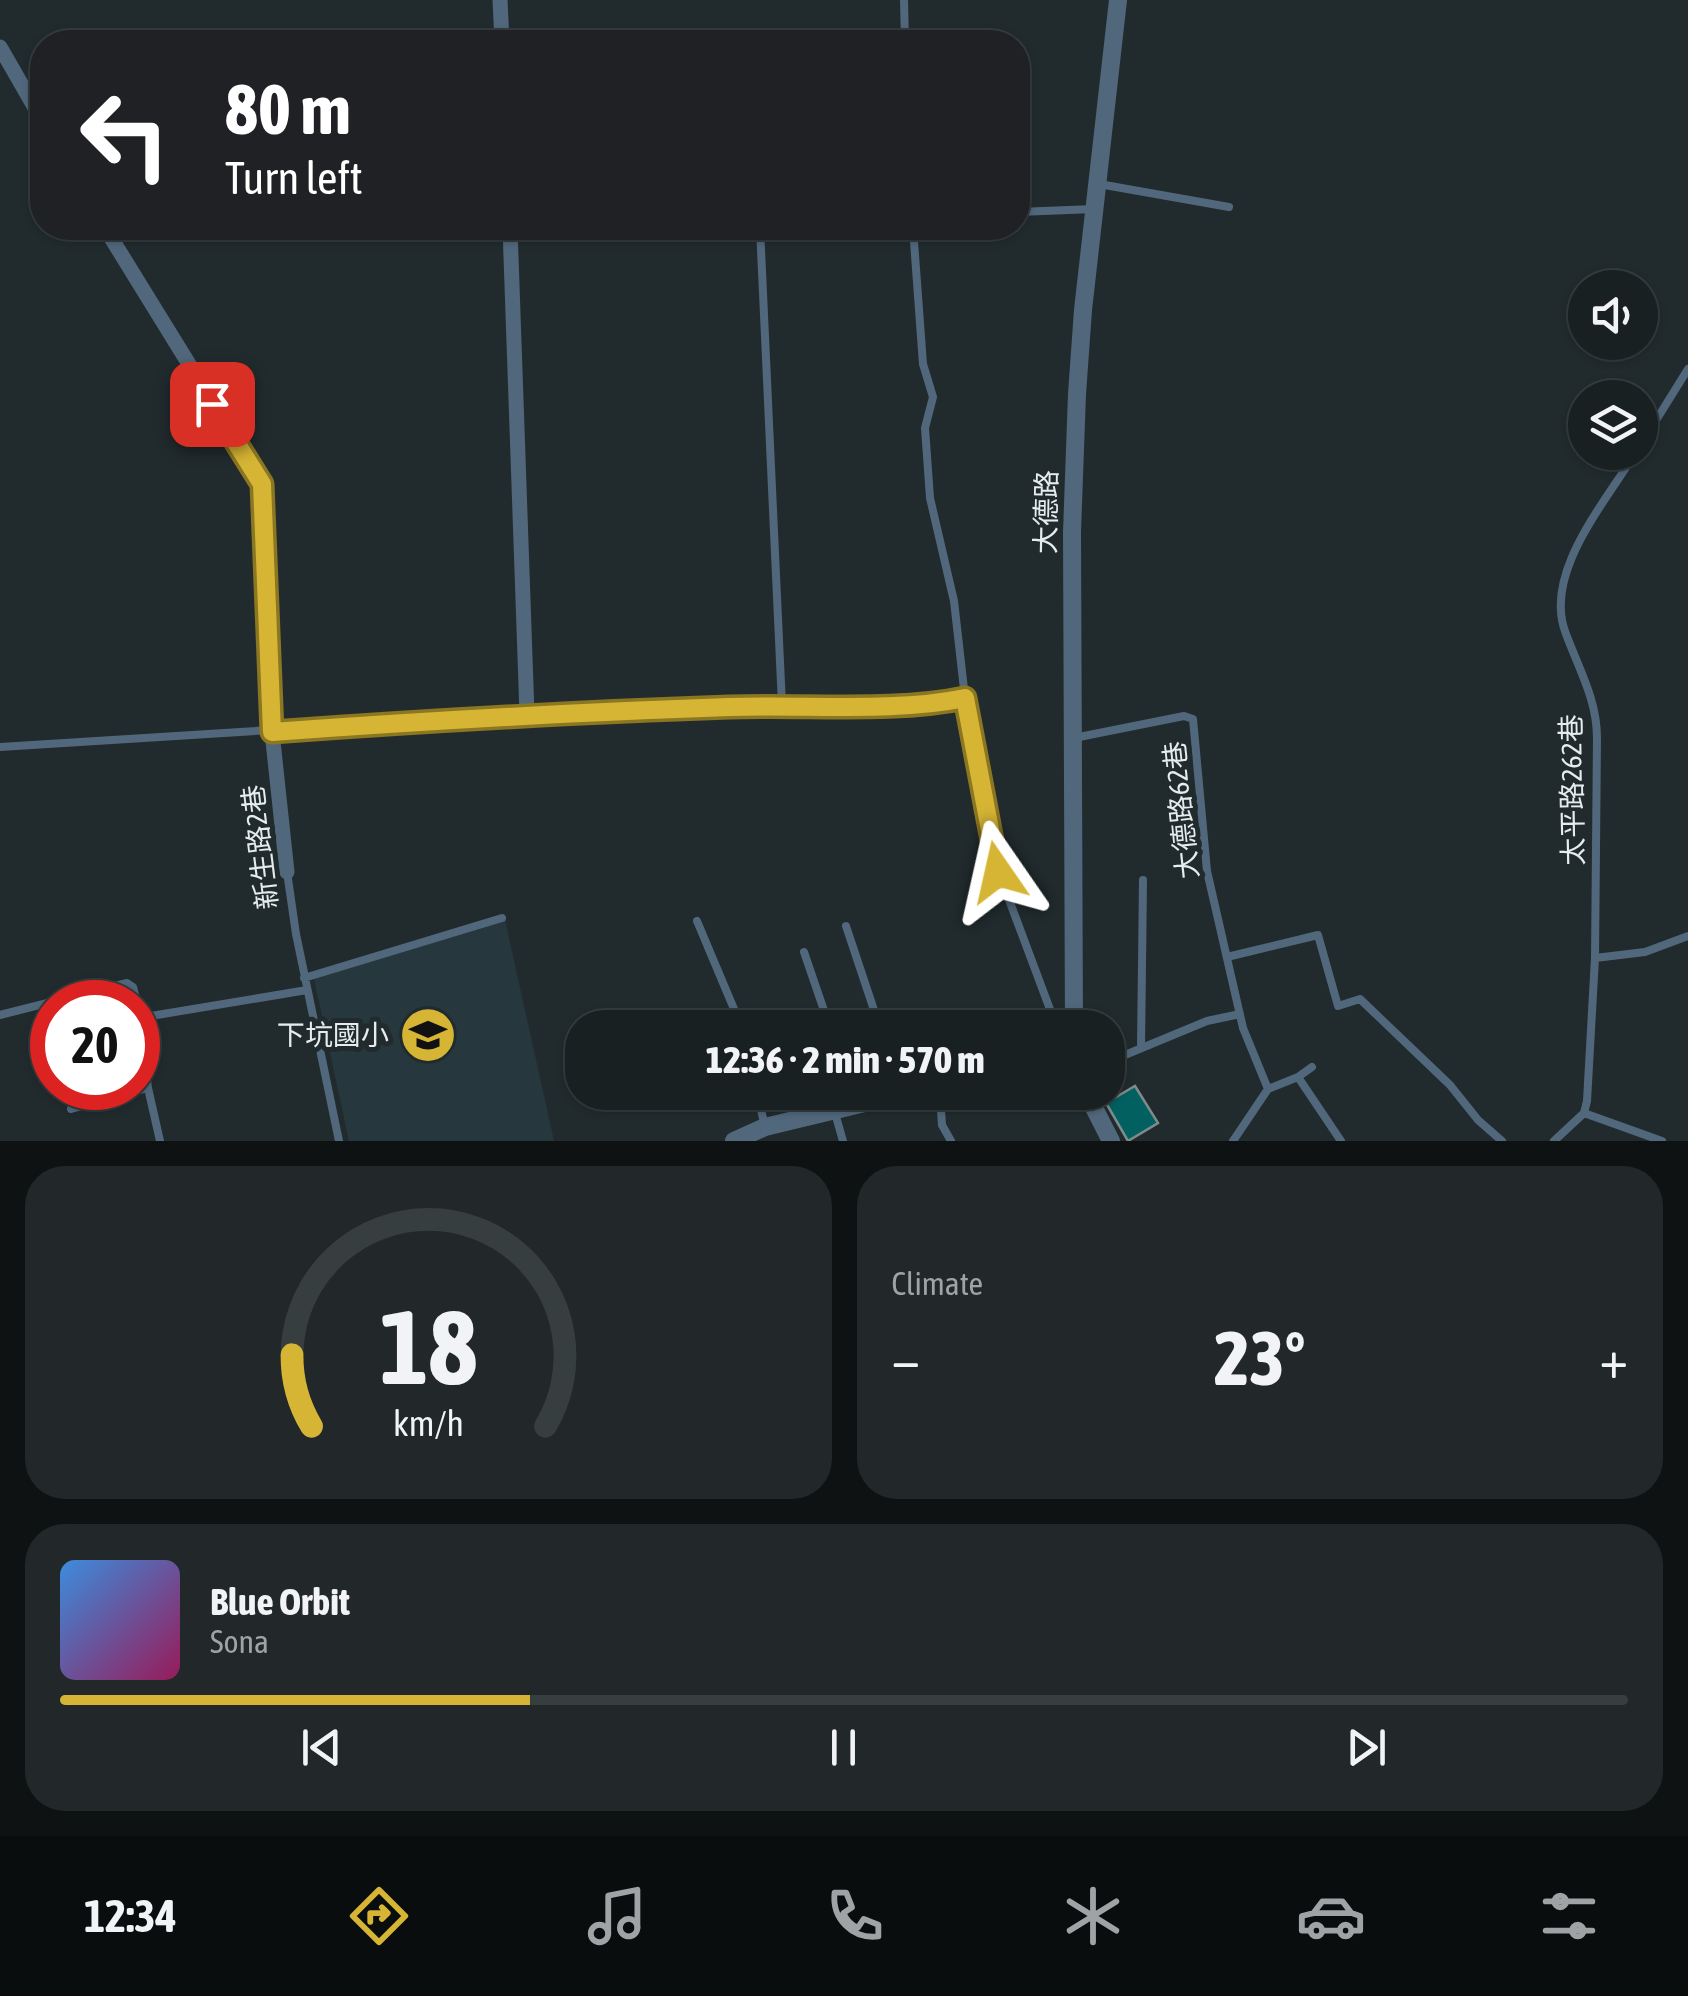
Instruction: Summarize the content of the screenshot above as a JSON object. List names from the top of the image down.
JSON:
{
  "streets": {
    "street": ["大德路", "新生路2巷"],
    "lane": ["太平路262巷", "大德路62巷"]
  },
  "crossings": [
    ["大德路", "大德路62巷"]
  ],
  "places": {
    "school or university": ["下坑國小"]
  },
  "page": {
    "turn": ["80 m", "Turn left"],
    "limit": "20",
    "trip": "12:36 · 2 min · 570 m",
    "tile": "Climate",
    "heat": ["−", "23°", "+"],
    "song": ["Blue Orbit", "Sona"],
    "tabs": "12:34",
    "gauge": ["18", "km/h"]
  }
}
